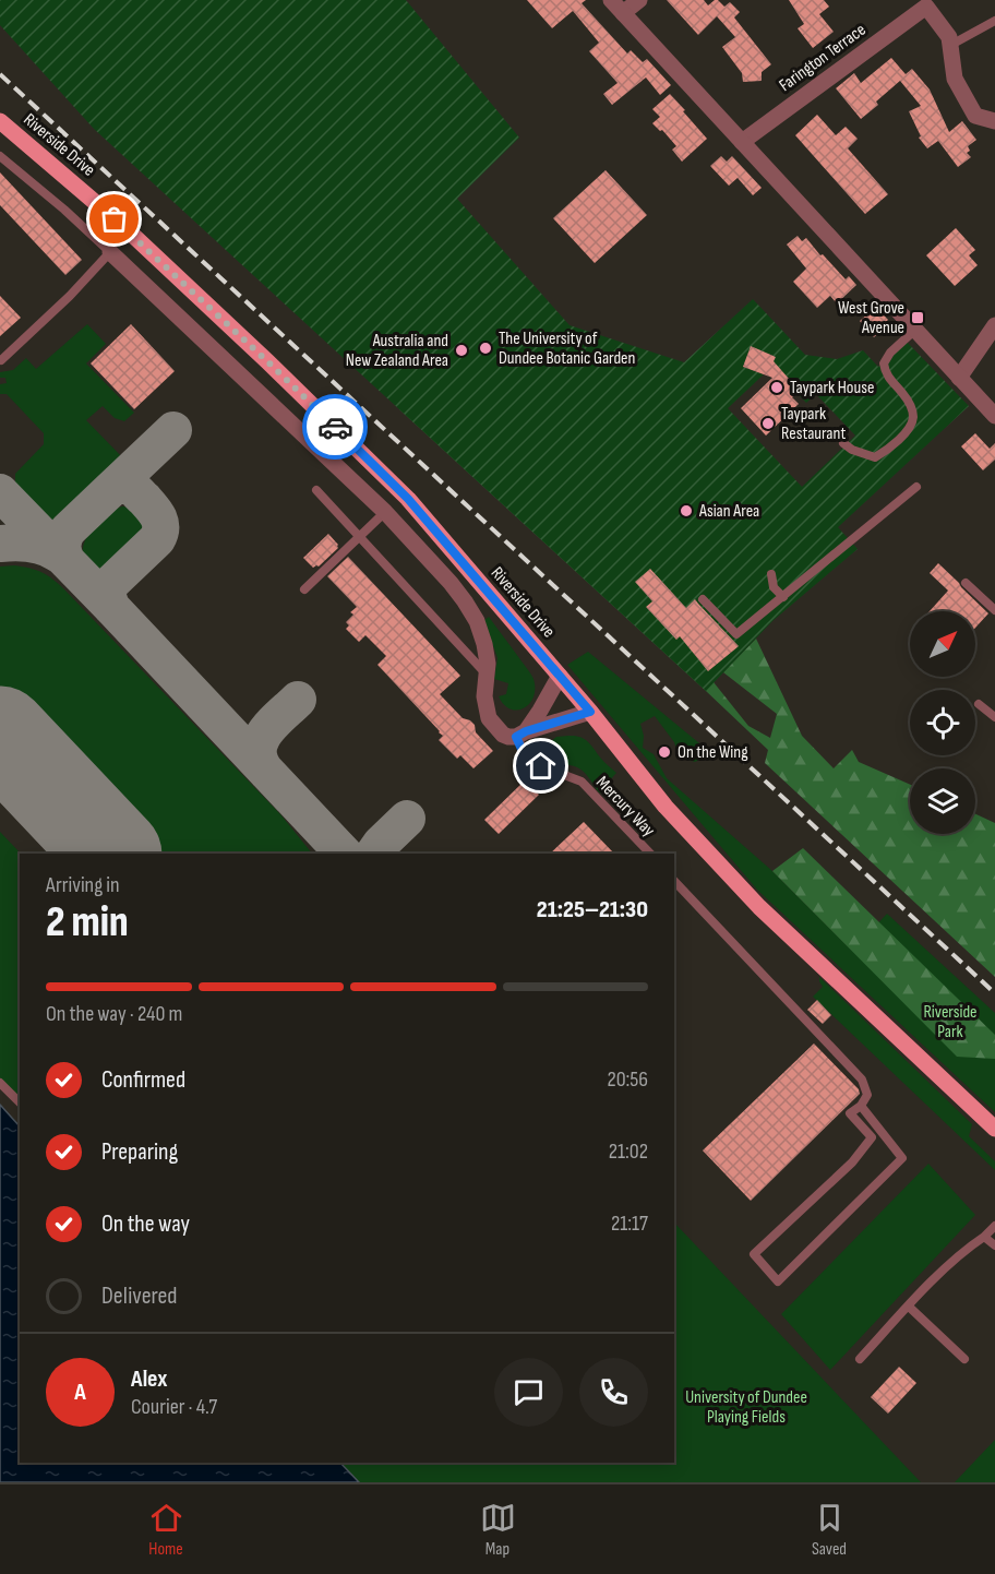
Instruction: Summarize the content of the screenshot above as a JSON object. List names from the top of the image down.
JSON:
{
  "streets": {
    "main road": ["Riverside Drive"],
    "street": ["Farington Terrace"],
    "lane": ["Mercury Way"]
  },
  "parks": ["Riverside Park", "University of Dundee Playing Fields"],
  "places": {
    "transit": ["West Grove Avenue"],
    "other": [
      "The University of Dundee Botanic Garden",
      "Australia and New Zealand Area",
      "Taypark House",
      "Taypark Restaurant",
      "Asian Area",
      "On the Wing"
    ]
  },
  "north": "top right",
  "page": {
    "heading": ["2 min", "Arriving in", "21:25–21:30"],
    "panel": ["Alex", "Courier · 4.7"],
    "bar": "On the way · 240 m",
    "list": [
      ["Confirmed", "20:56"],
      ["Preparing", "21:02"],
      ["On the way", "21:17"],
      "Delivered"
    ],
    "round": "A",
    "tabs": ["Home", "Map", "Saved"]
  }
}
